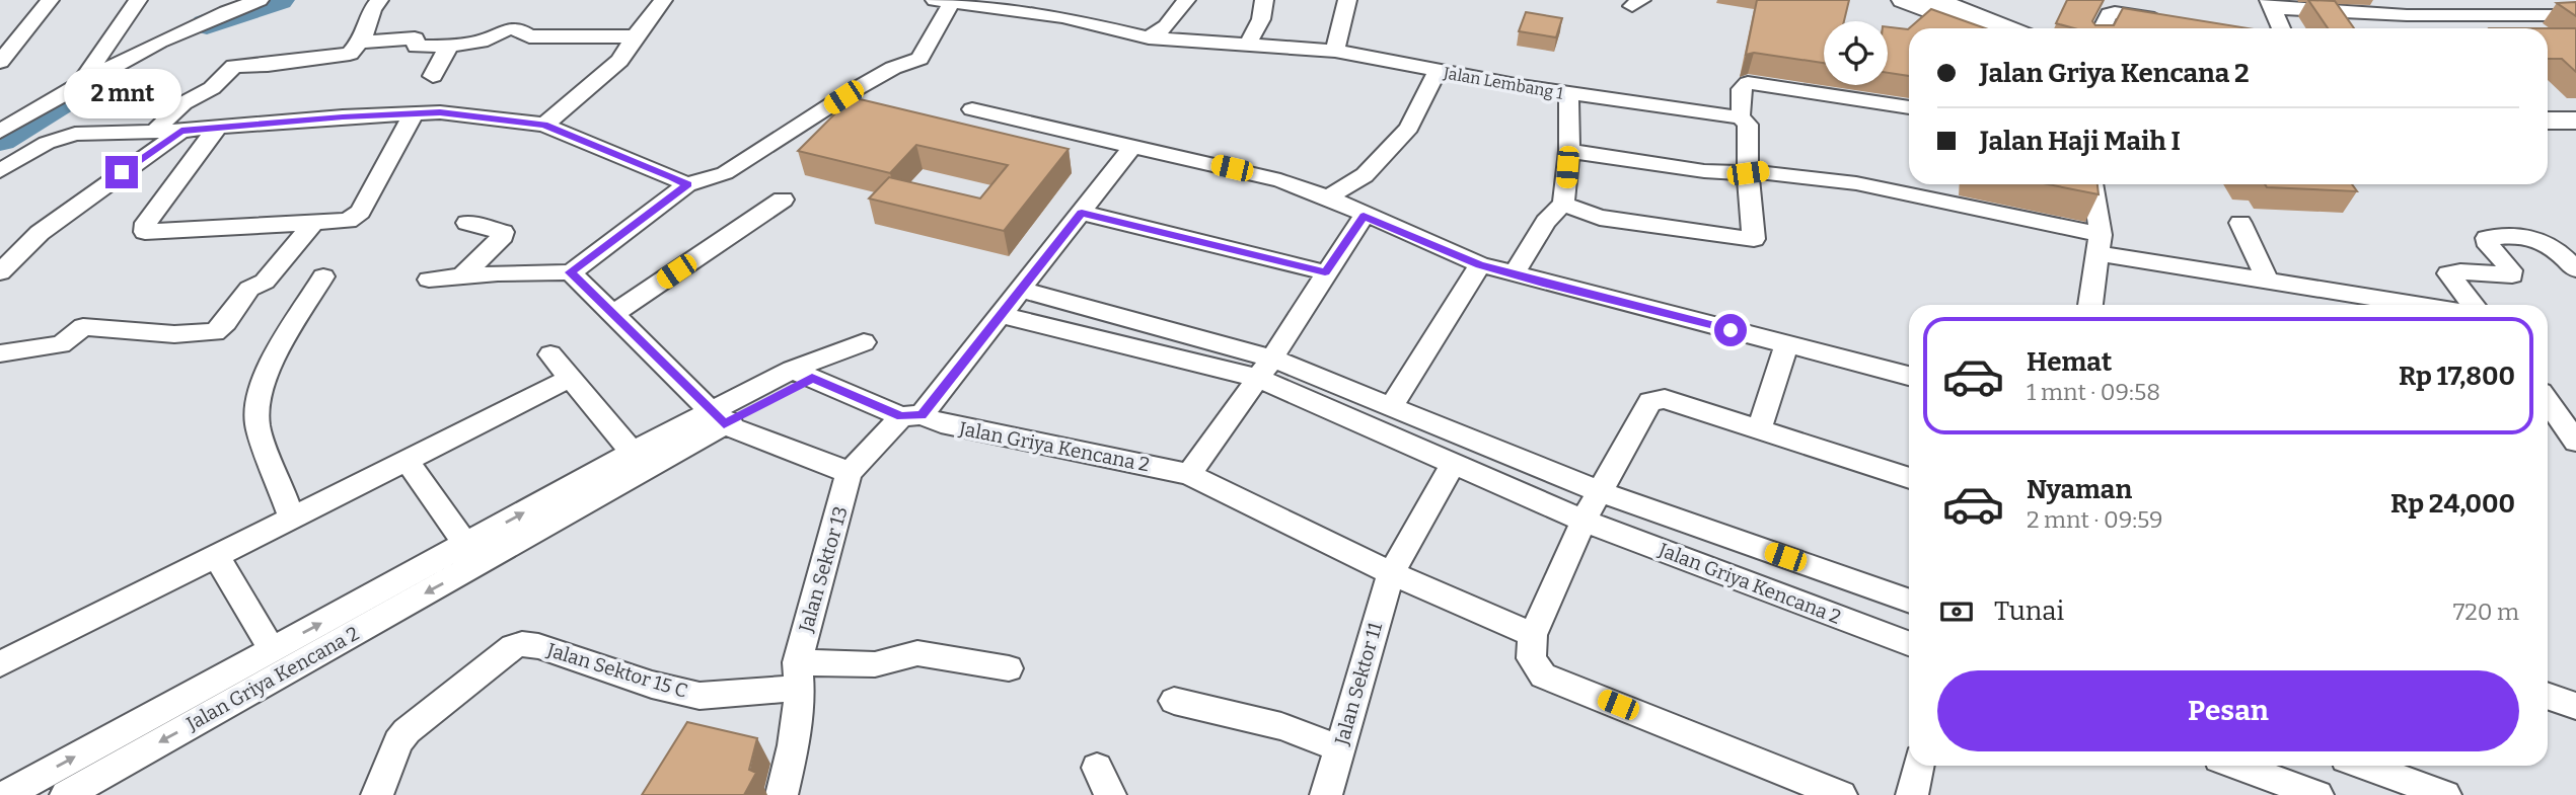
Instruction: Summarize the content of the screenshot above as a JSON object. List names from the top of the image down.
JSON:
{
  "streets": {
    "street": [
      "Jalan Lembang 1",
      "Jalan Griya Kencana 2",
      "Jalan Sektor 13",
      "Jalan Sektor 15 C",
      "Jalan Sektor 11"
    ]
  },
  "crossings": [
    ["Jalan Griya Kencana 2", "Jalan Sektor 11"],
    ["Jalan Sektor 13", "Jalan Sektor 15 C"]
  ],
  "page": {
    "banner": ["Jalan Griya Kencana 2", "Jalan Haji Maih I"],
    "bubble": "2 mnt",
    "list": [
      {
        "name": "Hemat",
        "note": "1 mnt · 09:58",
        "value": "Rp 17,800"
      },
      {
        "name": "Nyaman",
        "note": "2 mnt · 09:59",
        "value": "Rp 24,000"
      }
    ],
    "pay": ["Tunai", "720 m"],
    "buttons": "Pesan"
  }
}
